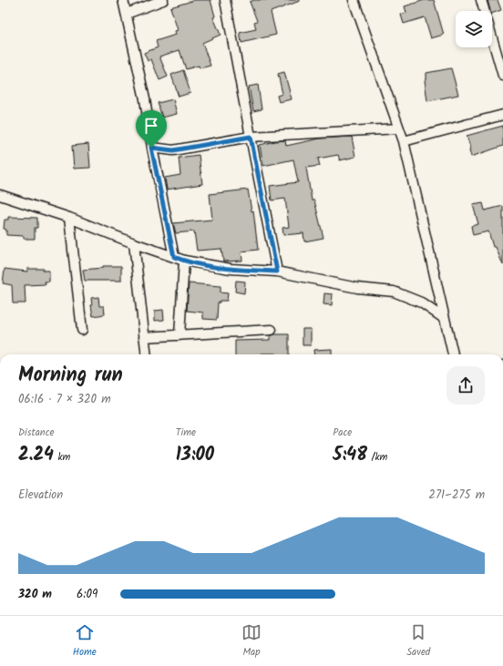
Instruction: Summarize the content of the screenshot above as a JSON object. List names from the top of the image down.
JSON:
{
  "page": {
    "heading": ["Morning run", "06:16 · 7 × 320 m"],
    "stats": [
      ["Distance", "2.24 km"],
      ["Time", "13:00"],
      ["Pace", "5:48 /km"]
    ],
    "chart": ["Elevation", "271–275 m"],
    "list": [
      {
        "name": "320 m",
        "note": "6:09"
      }
    ],
    "tabs": ["Home", "Map", "Saved"]
  }
}
